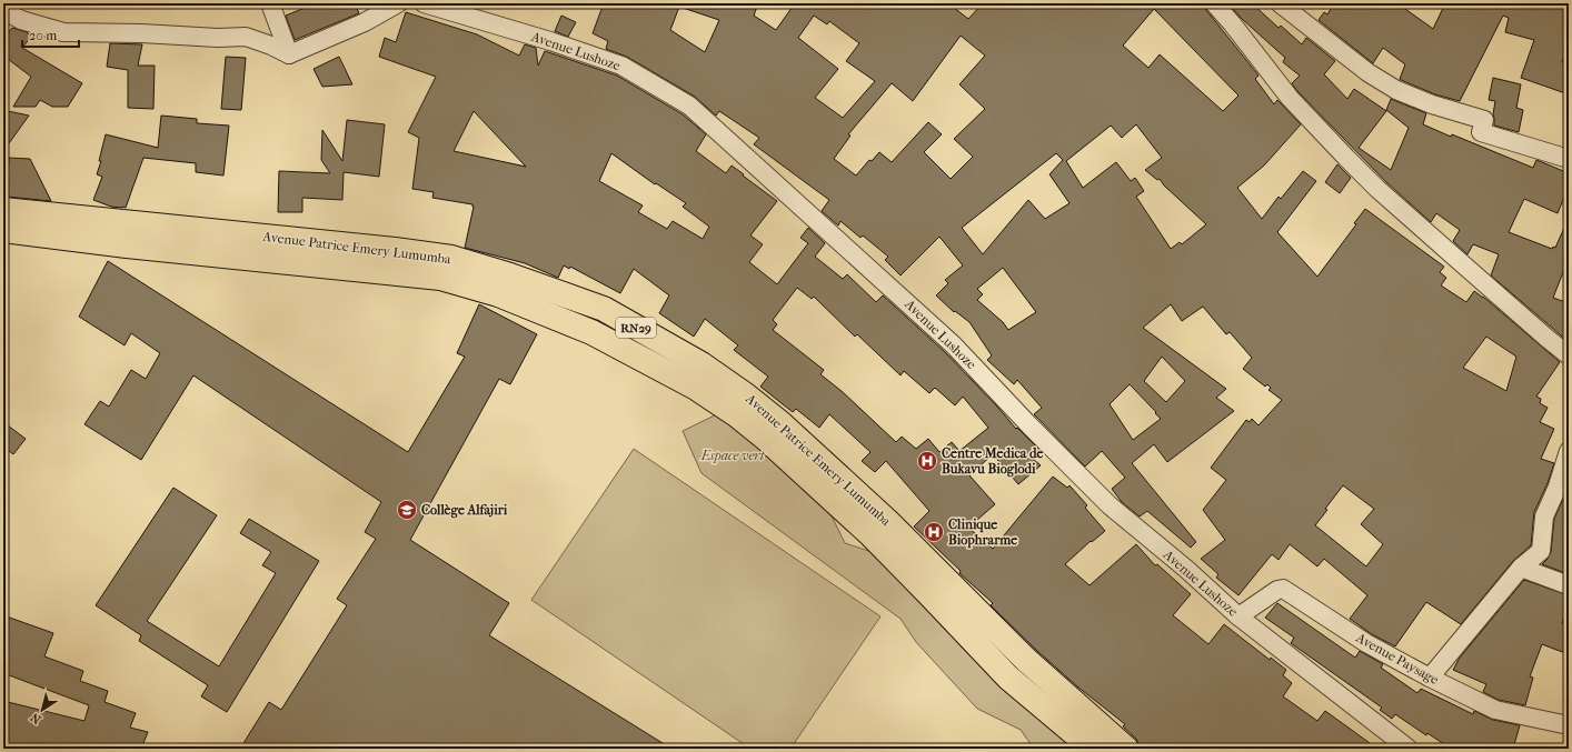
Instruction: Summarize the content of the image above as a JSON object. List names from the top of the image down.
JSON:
{
  "streets": {
    "main road": ["Avenue Patrice Emery Lumumba", "RN29"],
    "street": ["Avenue Lushoze", "Avenue Paysage"]
  },
  "crossings": [
    ["Avenue Lushoze", "Avenue Paysage"]
  ],
  "parks": ["Espace vert"],
  "places": {
    "hospital": ["Centre Medica de Bukavu Bioglodi", "Clinique Biophrarme"],
    "school or university": ["Collège Alfajiri"]
  },
  "scale_bar": "20 m",
  "north": "bottom left"
}
